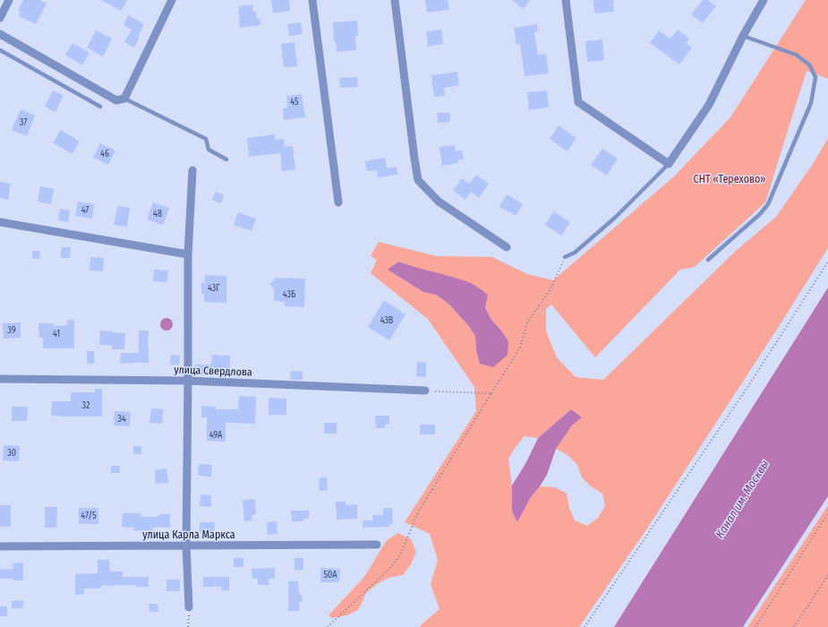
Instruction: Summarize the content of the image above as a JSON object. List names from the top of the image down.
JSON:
{
  "streets": {
    "street": ["улица Свердлова", "улица Карла Маркса"]
  },
  "water": ["Канал им. Москвы"],
  "parks": ["СНТ «Терехово»"],
  "house_numbers": [
    "45",
    "37",
    "46",
    "47",
    "48",
    "43Г",
    "43Б",
    "43В",
    "39",
    "41",
    "32",
    "34",
    "49А",
    "30",
    "47/5",
    "50А"
  ]
}
